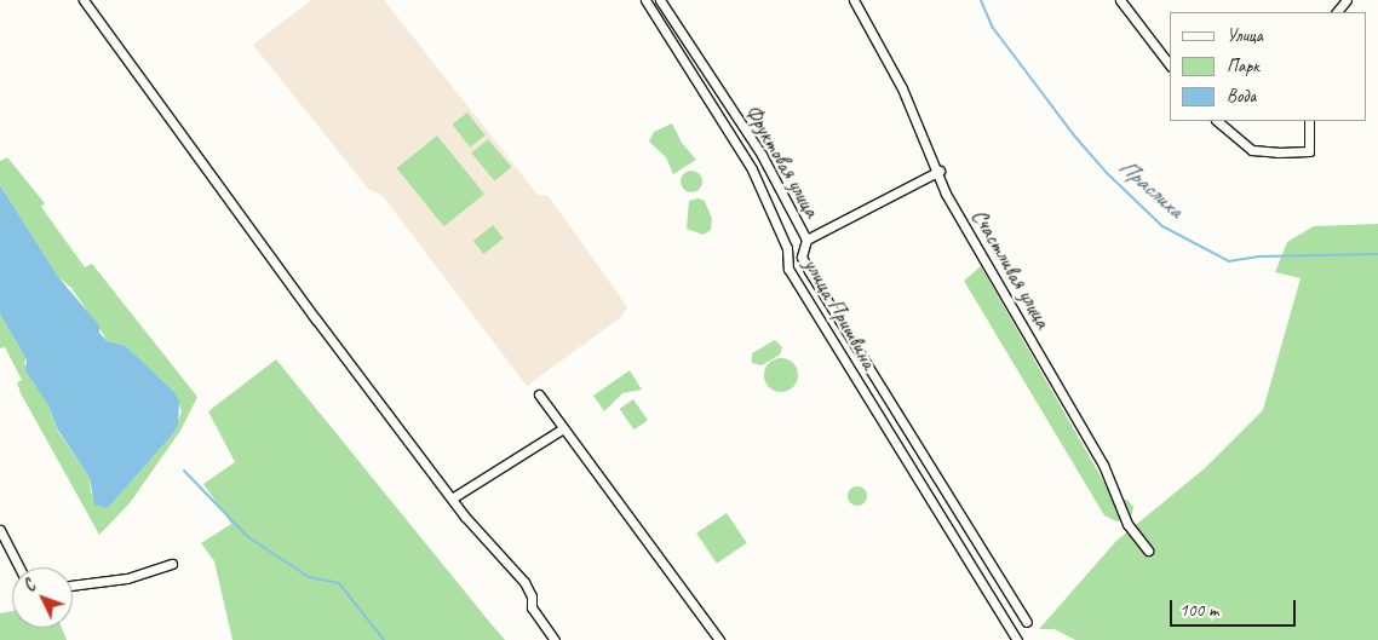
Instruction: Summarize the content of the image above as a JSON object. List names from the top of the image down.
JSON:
{
  "streets": {
    "street": ["Фруктовая улица", "Счастливая улица", "улица Пришвина"]
  },
  "water": ["Праслиха"],
  "legend": ["Улица", "Парк", "Вода"],
  "scale_bar": "100 m",
  "north": "top left"
}
